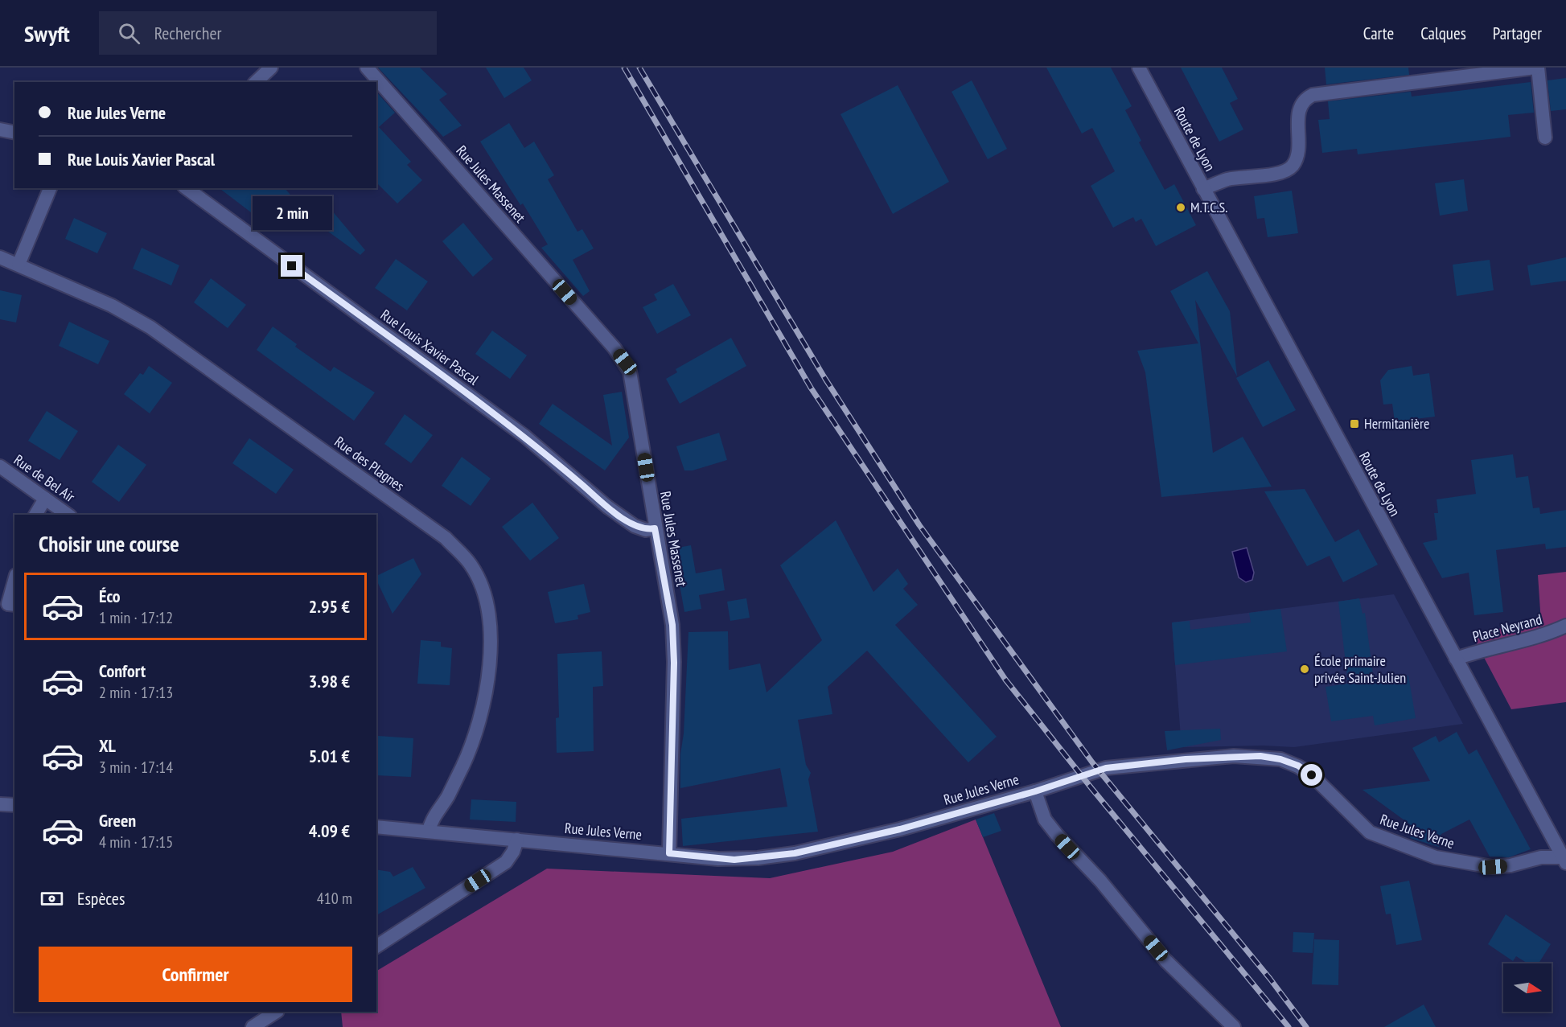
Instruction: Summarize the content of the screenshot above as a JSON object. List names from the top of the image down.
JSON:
{
  "streets": {
    "street": [
      "Route de Lyon",
      "Rue Jules Massenet",
      "Rue Louis Xavier Pascal",
      "Rue des Plagnes",
      "Rue de Bel Air",
      "Place Neyrand",
      "Rue Jules Verne"
    ]
  },
  "crossings": [
    ["Route de Lyon", "Place Neyrand"],
    ["Route de Lyon", "Rue Jules Verne"],
    ["Rue Jules Massenet", "Rue Louis Xavier Pascal"],
    ["Rue Jules Massenet", "Rue Jules Verne"],
    ["Rue des Plagnes", "Rue Jules Verne"]
  ],
  "places": {
    "other": ["M.T.C.S.", "École primaire privée Saint-Julien"],
    "transit": ["Hermitanière"]
  },
  "north": "right",
  "page": {
    "header": "Swyft",
    "search": "Rechercher",
    "nav": ["Carte", "Calques", "Partager"],
    "banner": ["Rue Jules Verne", "Rue Louis Xavier Pascal"],
    "bubble": "2 min",
    "heading": "Choisir une course",
    "list": [
      {
        "name": "Éco",
        "note": "1 min · 17:12",
        "value": "2.95 €"
      },
      {
        "name": "Confort",
        "note": "2 min · 17:13",
        "value": "3.98 €"
      },
      {
        "name": "XL",
        "note": "3 min · 17:14",
        "value": "5.01 €"
      },
      {
        "name": "Green",
        "note": "4 min · 17:15",
        "value": "4.09 €"
      }
    ],
    "pay": ["Espèces", "410 m"],
    "buttons": "Confirmer"
  }
}
